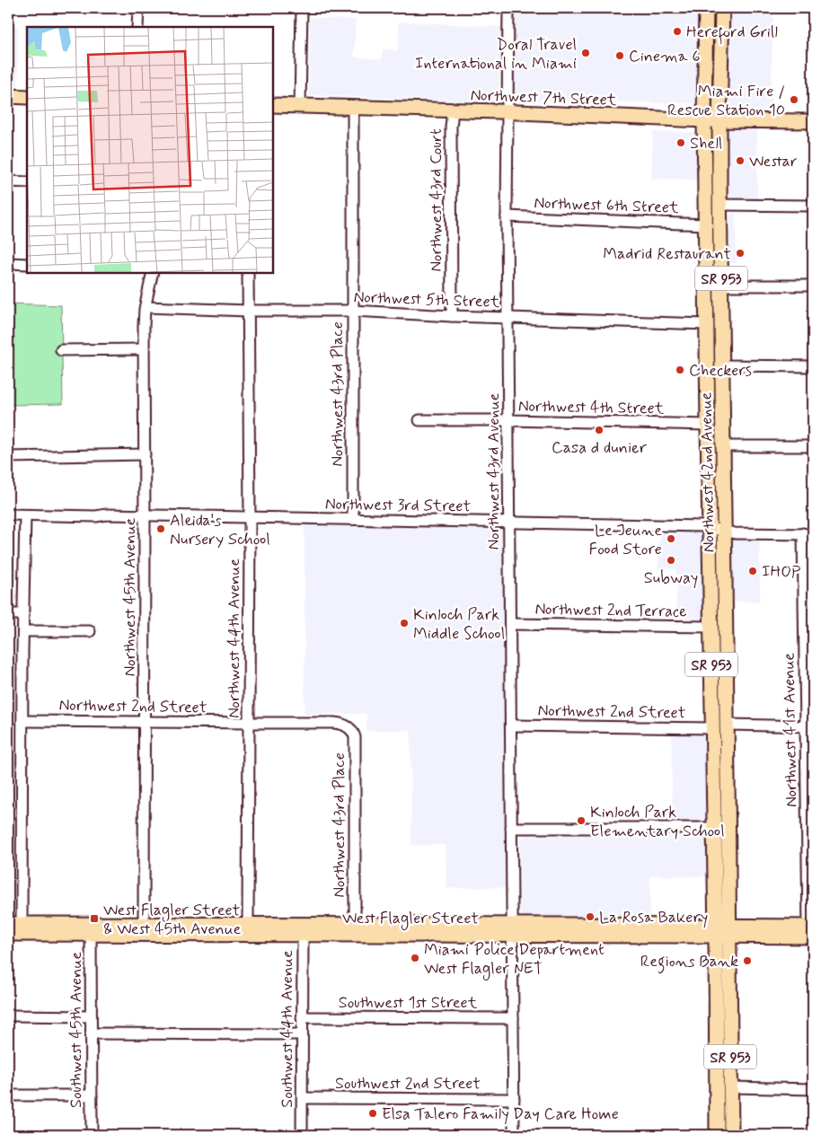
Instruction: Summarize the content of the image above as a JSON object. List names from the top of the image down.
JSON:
{
  "streets": {
    "main road": [
      "Northwest 7th Street",
      "SR 953",
      "Northwest 42nd Avenue",
      "West Flagler Street"
    ],
    "street": [
      "Northwest 43rd Court",
      "Northwest 6th Street",
      "Northwest 5th Street",
      "Northwest 43rd Place",
      "Northwest 4th Street",
      "Northwest 43rd Avenue",
      "Northwest 3rd Street",
      "Northwest 45th Avenue",
      "Northwest 2nd Terrace",
      "Northwest 44th Avenue",
      "Northwest 2nd Street",
      "Northwest 41st Avenue",
      "Southwest 1st Street",
      "Southwest 44th Avenue",
      "Southwest 45th Avenue",
      "Southwest 2nd Street"
    ]
  },
  "crossings": [
    ["Northwest 7th Street", "Northwest 43rd Court"],
    ["Northwest 7th Street", "Northwest 43rd Place"],
    ["Northwest 7th Street", "Northwest 43rd Avenue"],
    ["Northwest 7th Street", "Northwest 42nd Avenue"],
    ["Northwest 43rd Court", "Northwest 5th Street"],
    ["Northwest 6th Street", "Northwest 43rd Avenue"],
    ["Northwest 6th Street", "Northwest 42nd Avenue"],
    ["SR 953", "Northwest 42nd Avenue"],
    ["SR 953", "West Flagler Street"],
    ["Northwest 5th Street", "Northwest 43rd Place"],
    ["Northwest 5th Street", "Northwest 43rd Avenue"],
    ["Northwest 5th Street", "Northwest 42nd Avenue"],
    ["Northwest 5th Street", "Northwest 45th Avenue"],
    ["Northwest 5th Street", "Northwest 44th Avenue"],
    ["Northwest 43rd Place", "Northwest 3rd Street"],
    ["Northwest 43rd Place", "Northwest 2nd Street"],
    ["Northwest 43rd Place", "West Flagler Street"],
    ["Northwest 4th Street", "Northwest 43rd Avenue"],
    ["Northwest 4th Street", "Northwest 42nd Avenue"],
    ["Northwest 43rd Avenue", "Northwest 3rd Street"],
    ["Northwest 43rd Avenue", "Northwest 2nd Terrace"],
    ["Northwest 43rd Avenue", "Northwest 2nd Street"],
    ["Northwest 43rd Avenue", "West Flagler Street"],
    ["Northwest 43rd Avenue", "Southwest 1st Street"],
    ["Northwest 43rd Avenue", "Southwest 2nd Street"],
    ["Northwest 42nd Avenue", "Northwest 3rd Street"],
    ["Northwest 42nd Avenue", "Northwest 2nd Terrace"],
    ["Northwest 42nd Avenue", "Northwest 2nd Street"],
    ["Northwest 42nd Avenue", "West Flagler Street"],
    ["Northwest 3rd Street", "Northwest 45th Avenue"],
    ["Northwest 3rd Street", "Northwest 44th Avenue"],
    ["Northwest 3rd Street", "Northwest 41st Avenue"],
    ["Northwest 45th Avenue", "Northwest 2nd Street"],
    ["Northwest 45th Avenue", "West Flagler Street"],
    ["Northwest 44th Avenue", "Northwest 2nd Street"],
    ["Northwest 44th Avenue", "West Flagler Street"],
    ["Northwest 41st Avenue", "West Flagler Street"],
    ["West Flagler Street", "Southwest 44th Avenue"],
    ["West Flagler Street", "Southwest 45th Avenue"],
    ["Southwest 1st Street", "Southwest 44th Avenue"],
    ["Southwest 44th Avenue", "Southwest 2nd Street"]
  ],
  "places": {
    "other": [
      "Hereford Grill",
      "Doral Travel International in Miami",
      "Cinema 6",
      "Miami Fire / Rescue Station 10",
      "Shell",
      "Westar",
      "Madrid Restaurant",
      "Checkers",
      "Casa d dunier",
      "Aleida's Nursery School",
      "Le Jeune Food Store",
      "Subway",
      "IHOP",
      "Kinloch Park Middle School",
      "Kinloch Park Elementary School",
      "La Rosa Bakery",
      "Miami Police Department West Flagler NET",
      "Regions Bank",
      "Elsa Talero Family Day Care Home"
    ],
    "transit": ["West Flagler Street & West 45th Avenue"]
  }
}
